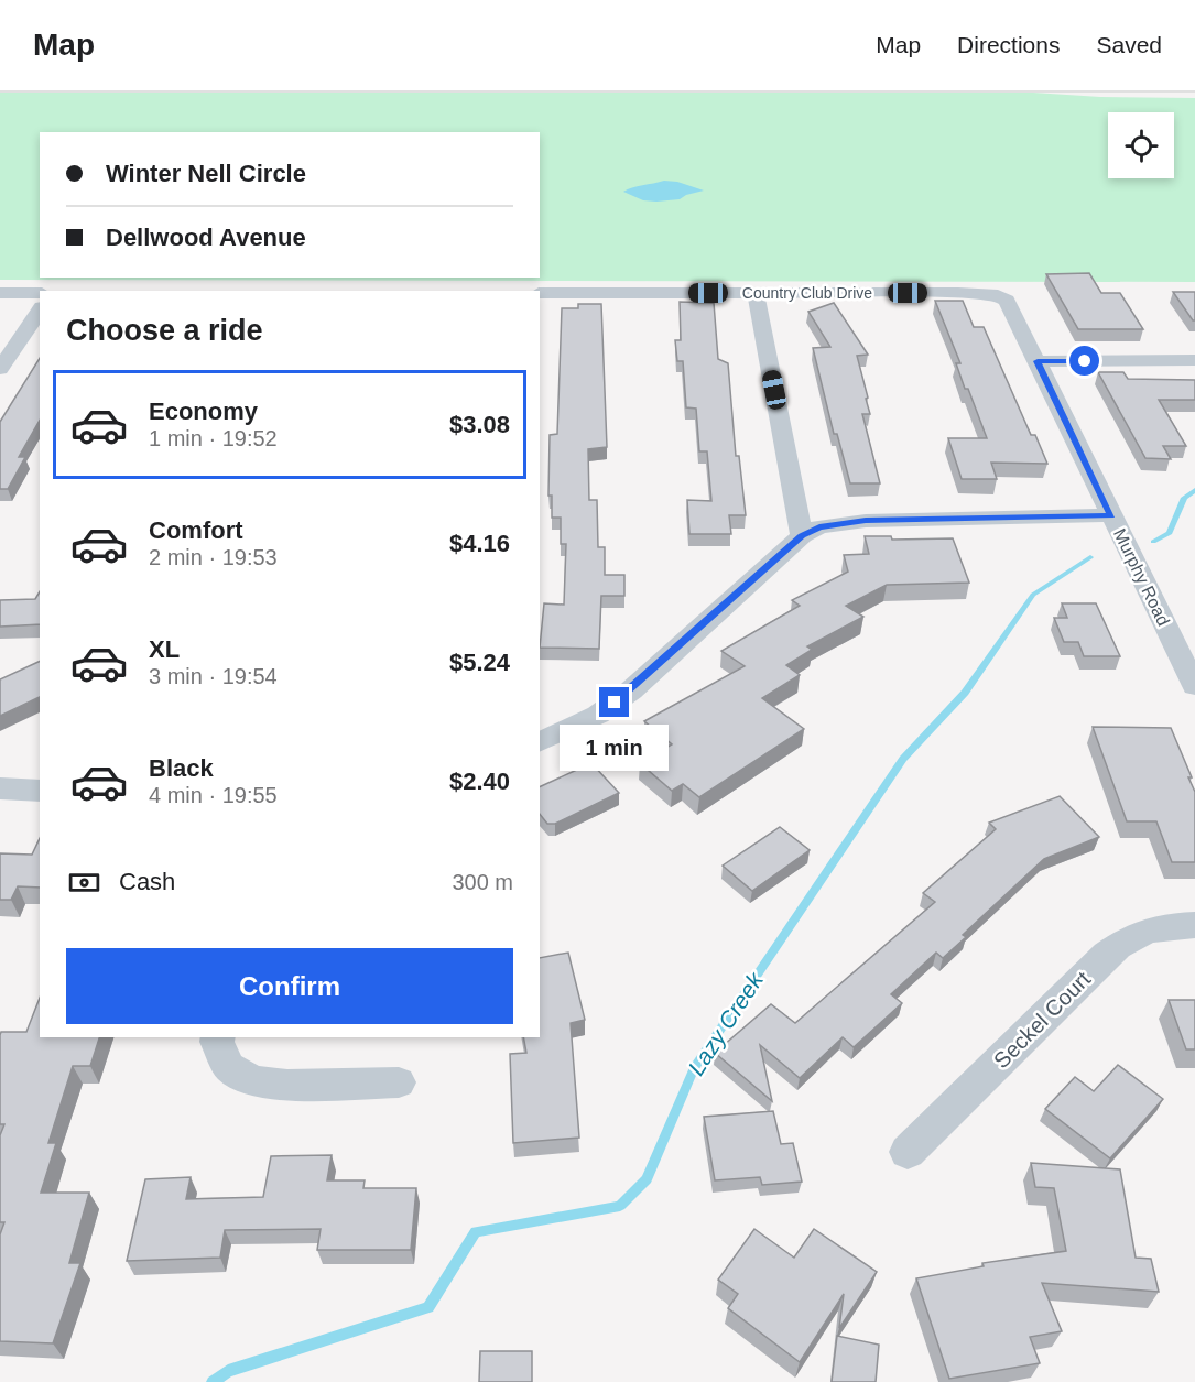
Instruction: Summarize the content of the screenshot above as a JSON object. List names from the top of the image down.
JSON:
{
  "streets": {
    "street": ["Country Club Drive", "Murphy Road", "Seckel Court"]
  },
  "crossings": [
    ["Country Club Drive", "Murphy Road"]
  ],
  "water": ["Lazy Creek"],
  "page": {
    "header": "Map",
    "nav": ["Map", "Directions", "Saved"],
    "banner": ["Winter Nell Circle", "Dellwood Avenue"],
    "heading": "Choose a ride",
    "list": [
      {
        "name": "Economy",
        "note": "1 min · 19:52",
        "value": "$3.08"
      },
      {
        "name": "Comfort",
        "note": "2 min · 19:53",
        "value": "$4.16"
      },
      {
        "name": "XL",
        "note": "3 min · 19:54",
        "value": "$5.24"
      },
      {
        "name": "Black",
        "note": "4 min · 19:55",
        "value": "$2.40"
      }
    ],
    "bubble": "1 min",
    "pay": ["Cash", "300 m"],
    "buttons": "Confirm"
  }
}
